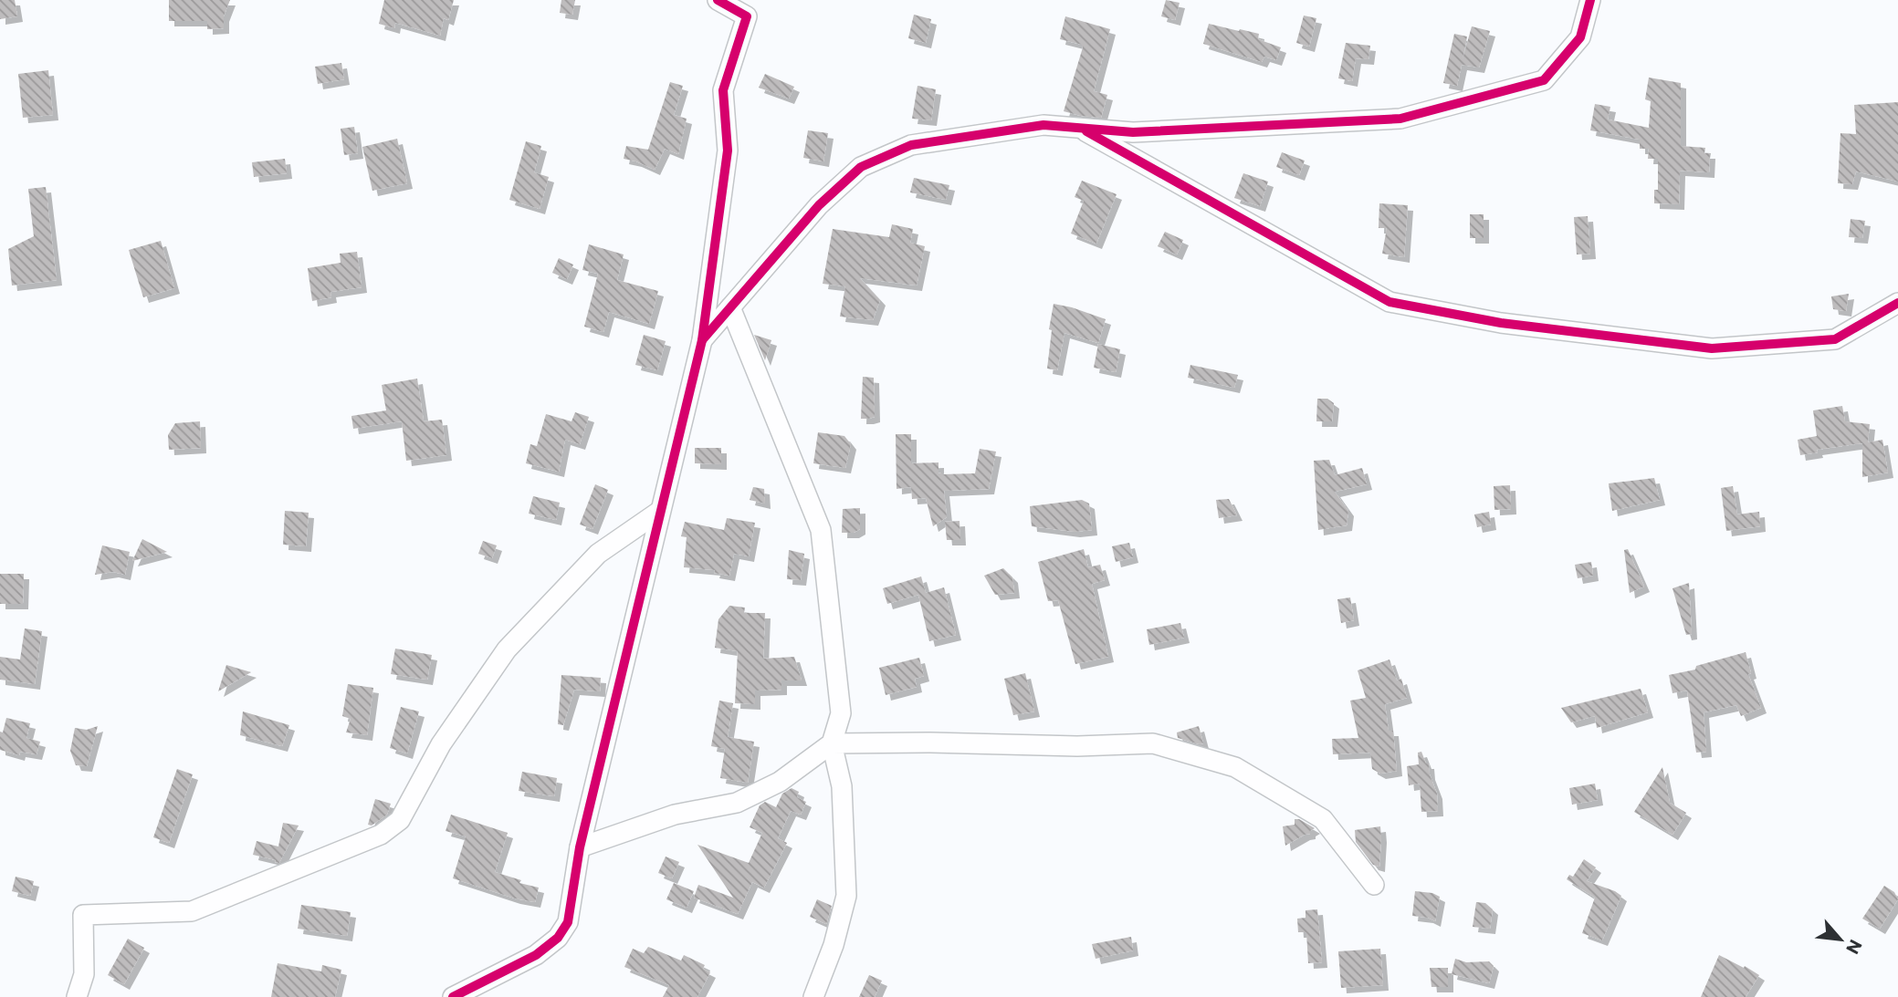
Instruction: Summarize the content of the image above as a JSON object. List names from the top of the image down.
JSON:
{
  "north": "bottom right"
}
